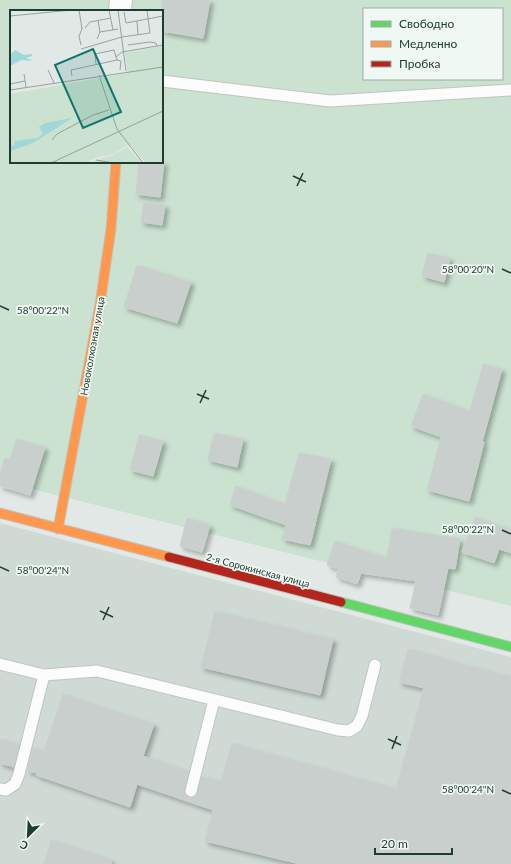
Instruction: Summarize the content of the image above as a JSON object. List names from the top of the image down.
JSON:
{
  "streets": {
    "street": ["Новоколхозная улица", "2-я Сорокинская улица"]
  },
  "crossings": [
    ["Новоколхозная улица", "2-я Сорокинская улица"]
  ],
  "legend": ["Свободно", "Медленно", "Пробка"],
  "scale_bar": "20 m",
  "north": "bottom left",
  "coordinates": ["58°00'20\"N", "58°00'22\"N", "58°00'24\"N"]
}
